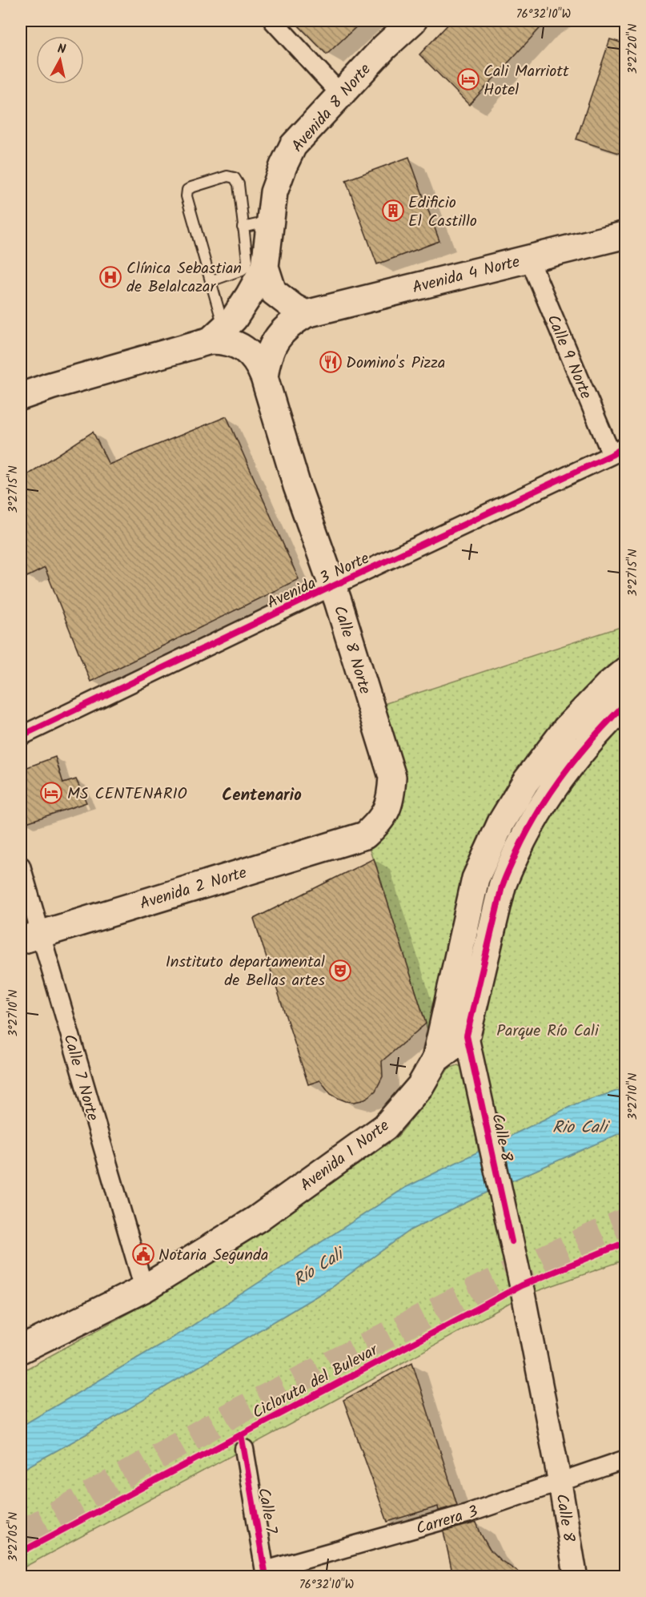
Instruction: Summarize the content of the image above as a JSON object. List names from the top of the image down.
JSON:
{
  "streets": {
    "main road": [
      "Avenida 8 Norte",
      "Avenida 4 Norte",
      "Calle 8 Norte",
      "Avenida 2 Norte",
      "Avenida 1 Norte"
    ],
    "street": [
      "Calle 9 Norte",
      "Avenida 3 Norte",
      "Calle 7 Norte",
      "Calle 8",
      "Calle 7",
      "Carrera 3"
    ],
    "cycle path": ["Cicloruta del Bulevar"]
  },
  "crossings": [
    ["Avenida 8 Norte", "Avenida 4 Norte"],
    ["Avenida 8 Norte", "Calle 8 Norte"],
    ["Avenida 4 Norte", "Calle 9 Norte"],
    ["Avenida 4 Norte", "Calle 8 Norte"],
    ["Calle 9 Norte", "Avenida 3 Norte"],
    ["Avenida 3 Norte", "Calle 8 Norte"],
    ["Calle 8 Norte", "Avenida 2 Norte"],
    ["Avenida 2 Norte", "Calle 7 Norte"],
    ["Calle 7 Norte", "Avenida 1 Norte"],
    ["Calle 8", "Carrera 3"],
    ["Calle 7", "Carrera 3"]
  ],
  "districts": ["Centenario"],
  "water": ["Rio Cali", "Río Cali"],
  "parks": ["Parque Río Cali"],
  "places": {
    "hotel": ["Cali Marriott Hotel", "MS CENTENARIO"],
    "building": ["Edificio El Castillo"],
    "hospital": ["Clínica Sebastian de Belalcazar"],
    "restaurant": ["Domino's Pizza"],
    "theatre": ["Instituto departamental de Bellas artes"],
    "public building": ["Notaria Segunda"]
  },
  "north": "top",
  "coordinates": [
    "76°32'10\"W",
    "3°27'20\"N",
    "3°27'15\"N",
    "3°27'10\"N",
    "3°27'05\"N"
  ]
}
